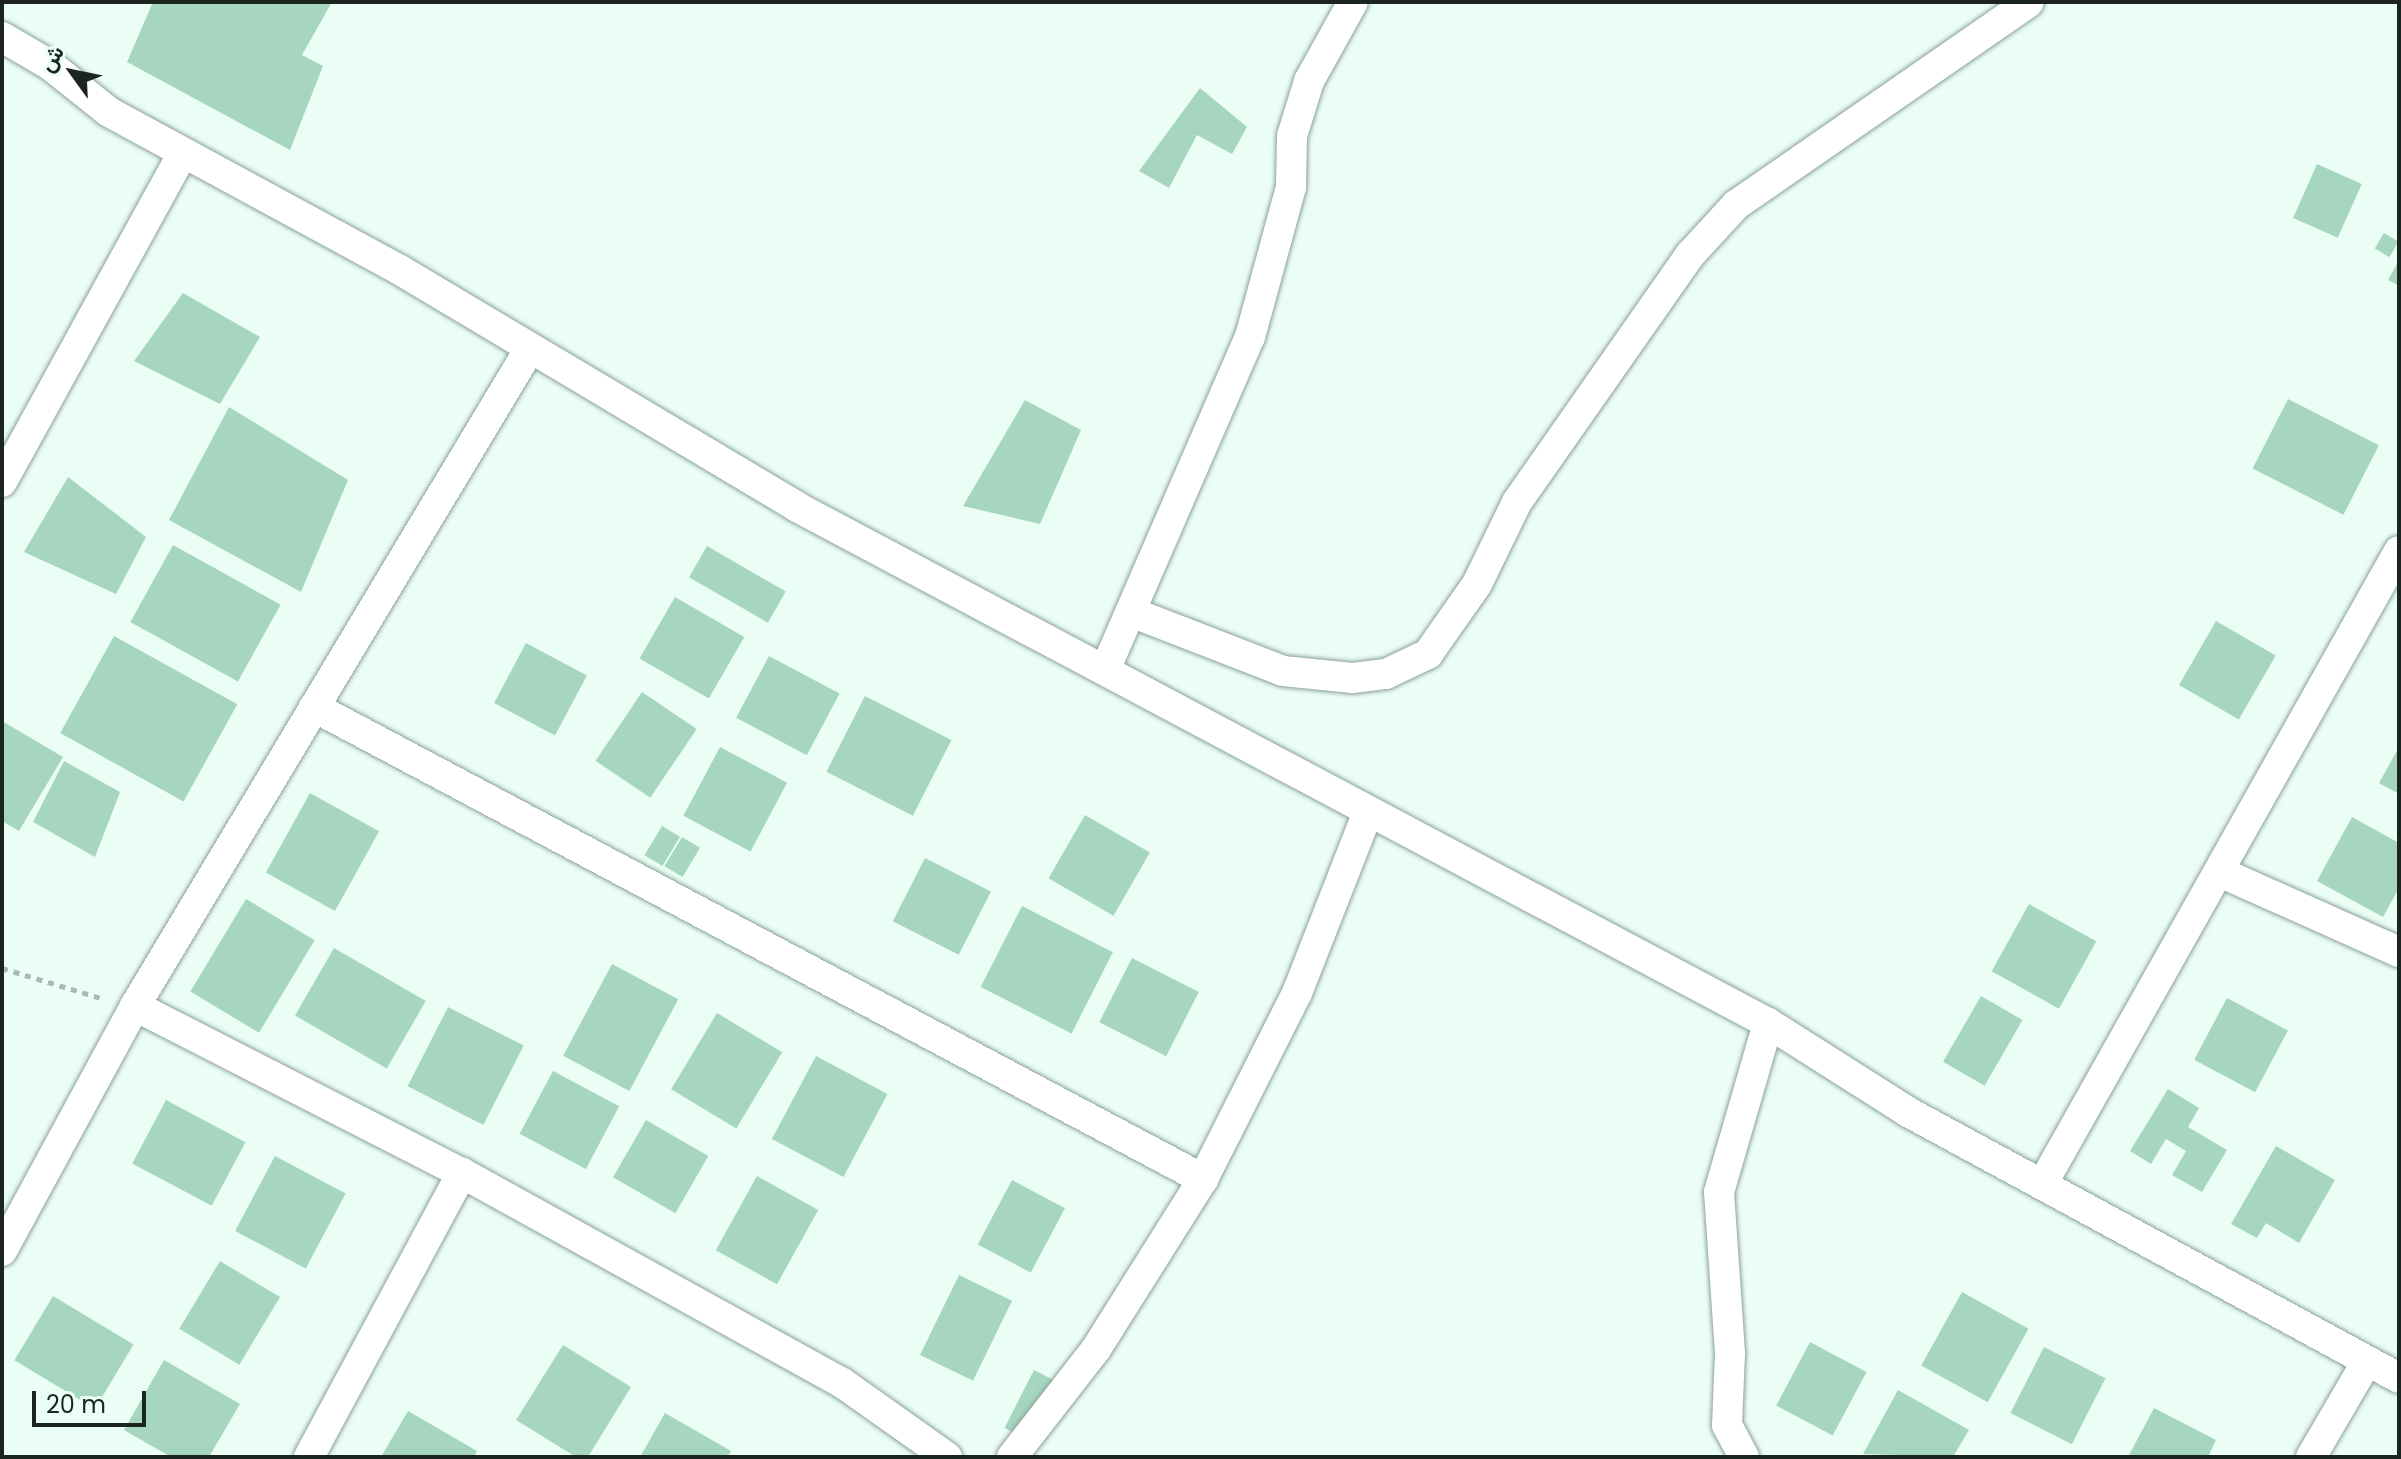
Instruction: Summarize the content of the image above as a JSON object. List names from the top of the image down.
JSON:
{
  "scale_bar": "20 m",
  "north": "top left"
}
